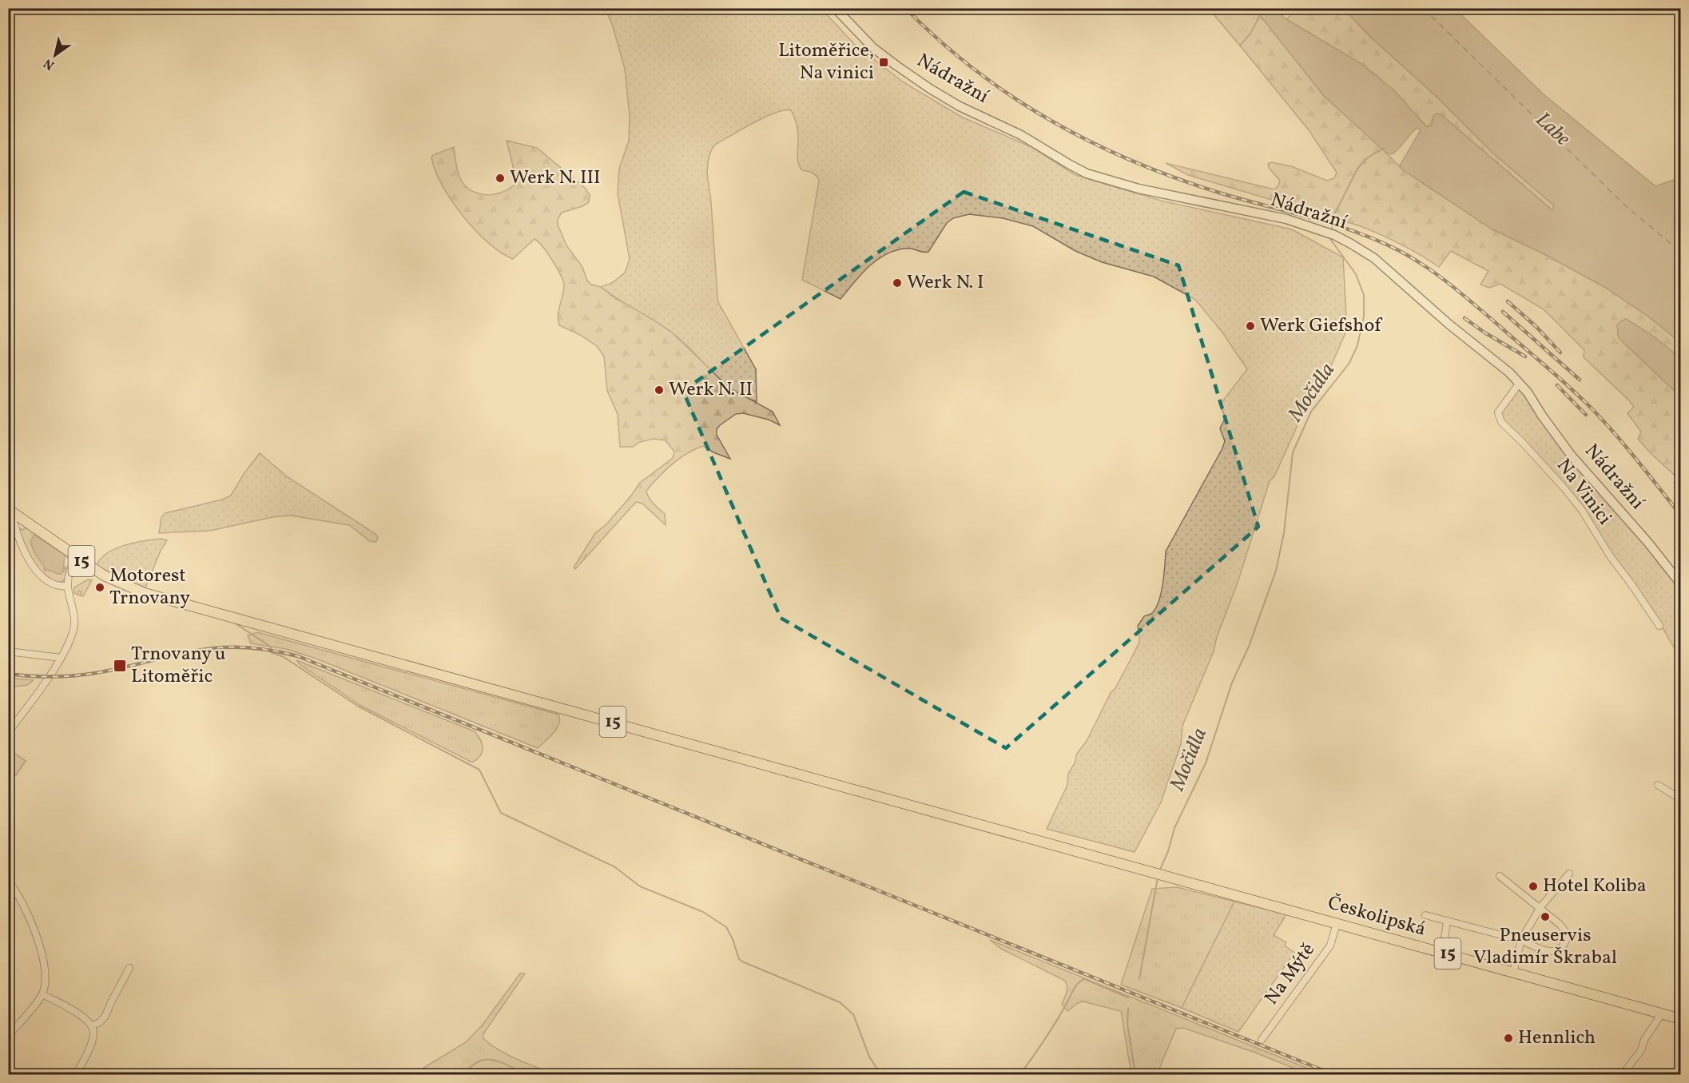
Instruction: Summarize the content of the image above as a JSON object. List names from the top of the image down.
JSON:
{
  "streets": {
    "main road": ["Nádražní", "15", "Českolipská"],
    "street": ["Na Vinici", "Na Mýtě"]
  },
  "crossings": [
    ["Nádražní", "Na Vinici"],
    ["15", "Českolipská"],
    ["Českolipská", "Na Mýtě"]
  ],
  "water": ["Labe", "Močidla"],
  "places": {
    "transit": ["Litoměřice, Na vinici", "Trnovany u Litoměřic"],
    "other": [
      "Werk N. III",
      "Werk N. I",
      "Werk Giefshof",
      "Werk N. II",
      "Motorest Trnovany",
      "Hotel Koliba",
      "Pneuservis Vladimír Škrabal",
      "Hennlich"
    ]
  },
  "north": "bottom left"
}
